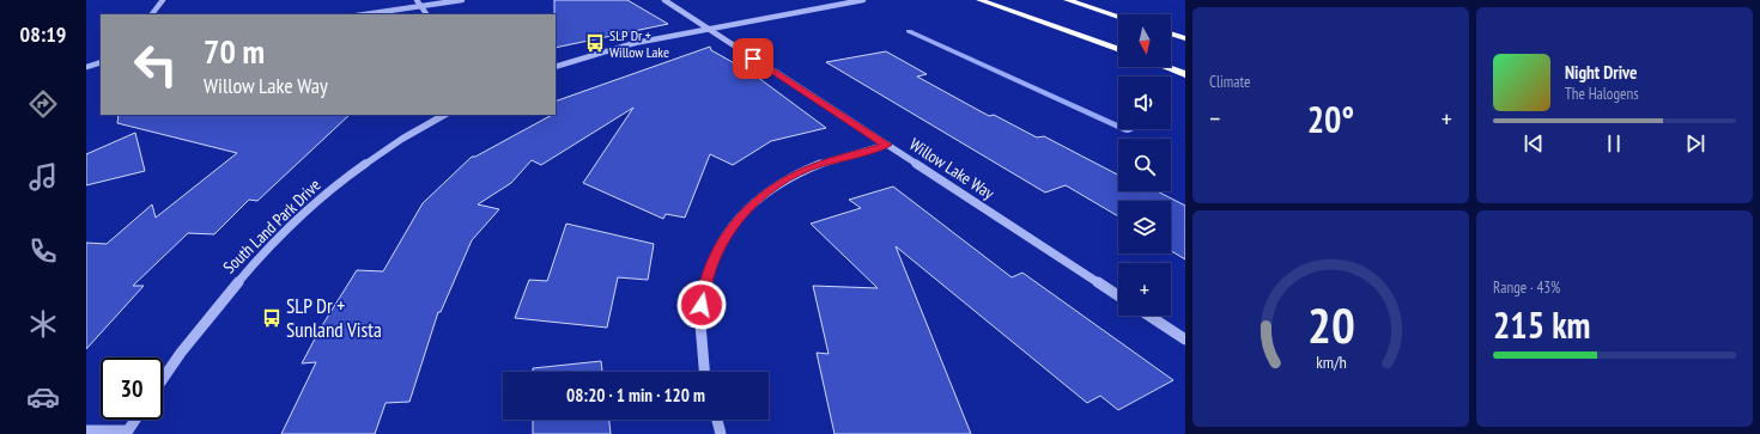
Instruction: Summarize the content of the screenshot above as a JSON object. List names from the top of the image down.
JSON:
{
  "streets": {
    "street": ["Willow Lake Way", "South Land Park Drive"]
  },
  "places": {
    "bus stop": ["SLP Dr + Willow Lake", "SLP Dr + Sunland Vista"]
  },
  "north": "bottom",
  "page": {
    "tabs": "08:19",
    "tile": [
      "Climate",
      ["Range · 43%", "215 km"]
    ],
    "map_buttons": "+",
    "turn": ["70 m", "Willow Lake Way"],
    "song": ["Night Drive", "The Halogens"],
    "heat": ["−", "20°", "+"],
    "limit": "30",
    "trip": "08:20 · 1 min · 120 m",
    "gauge": ["20", "km/h"]
  }
}
